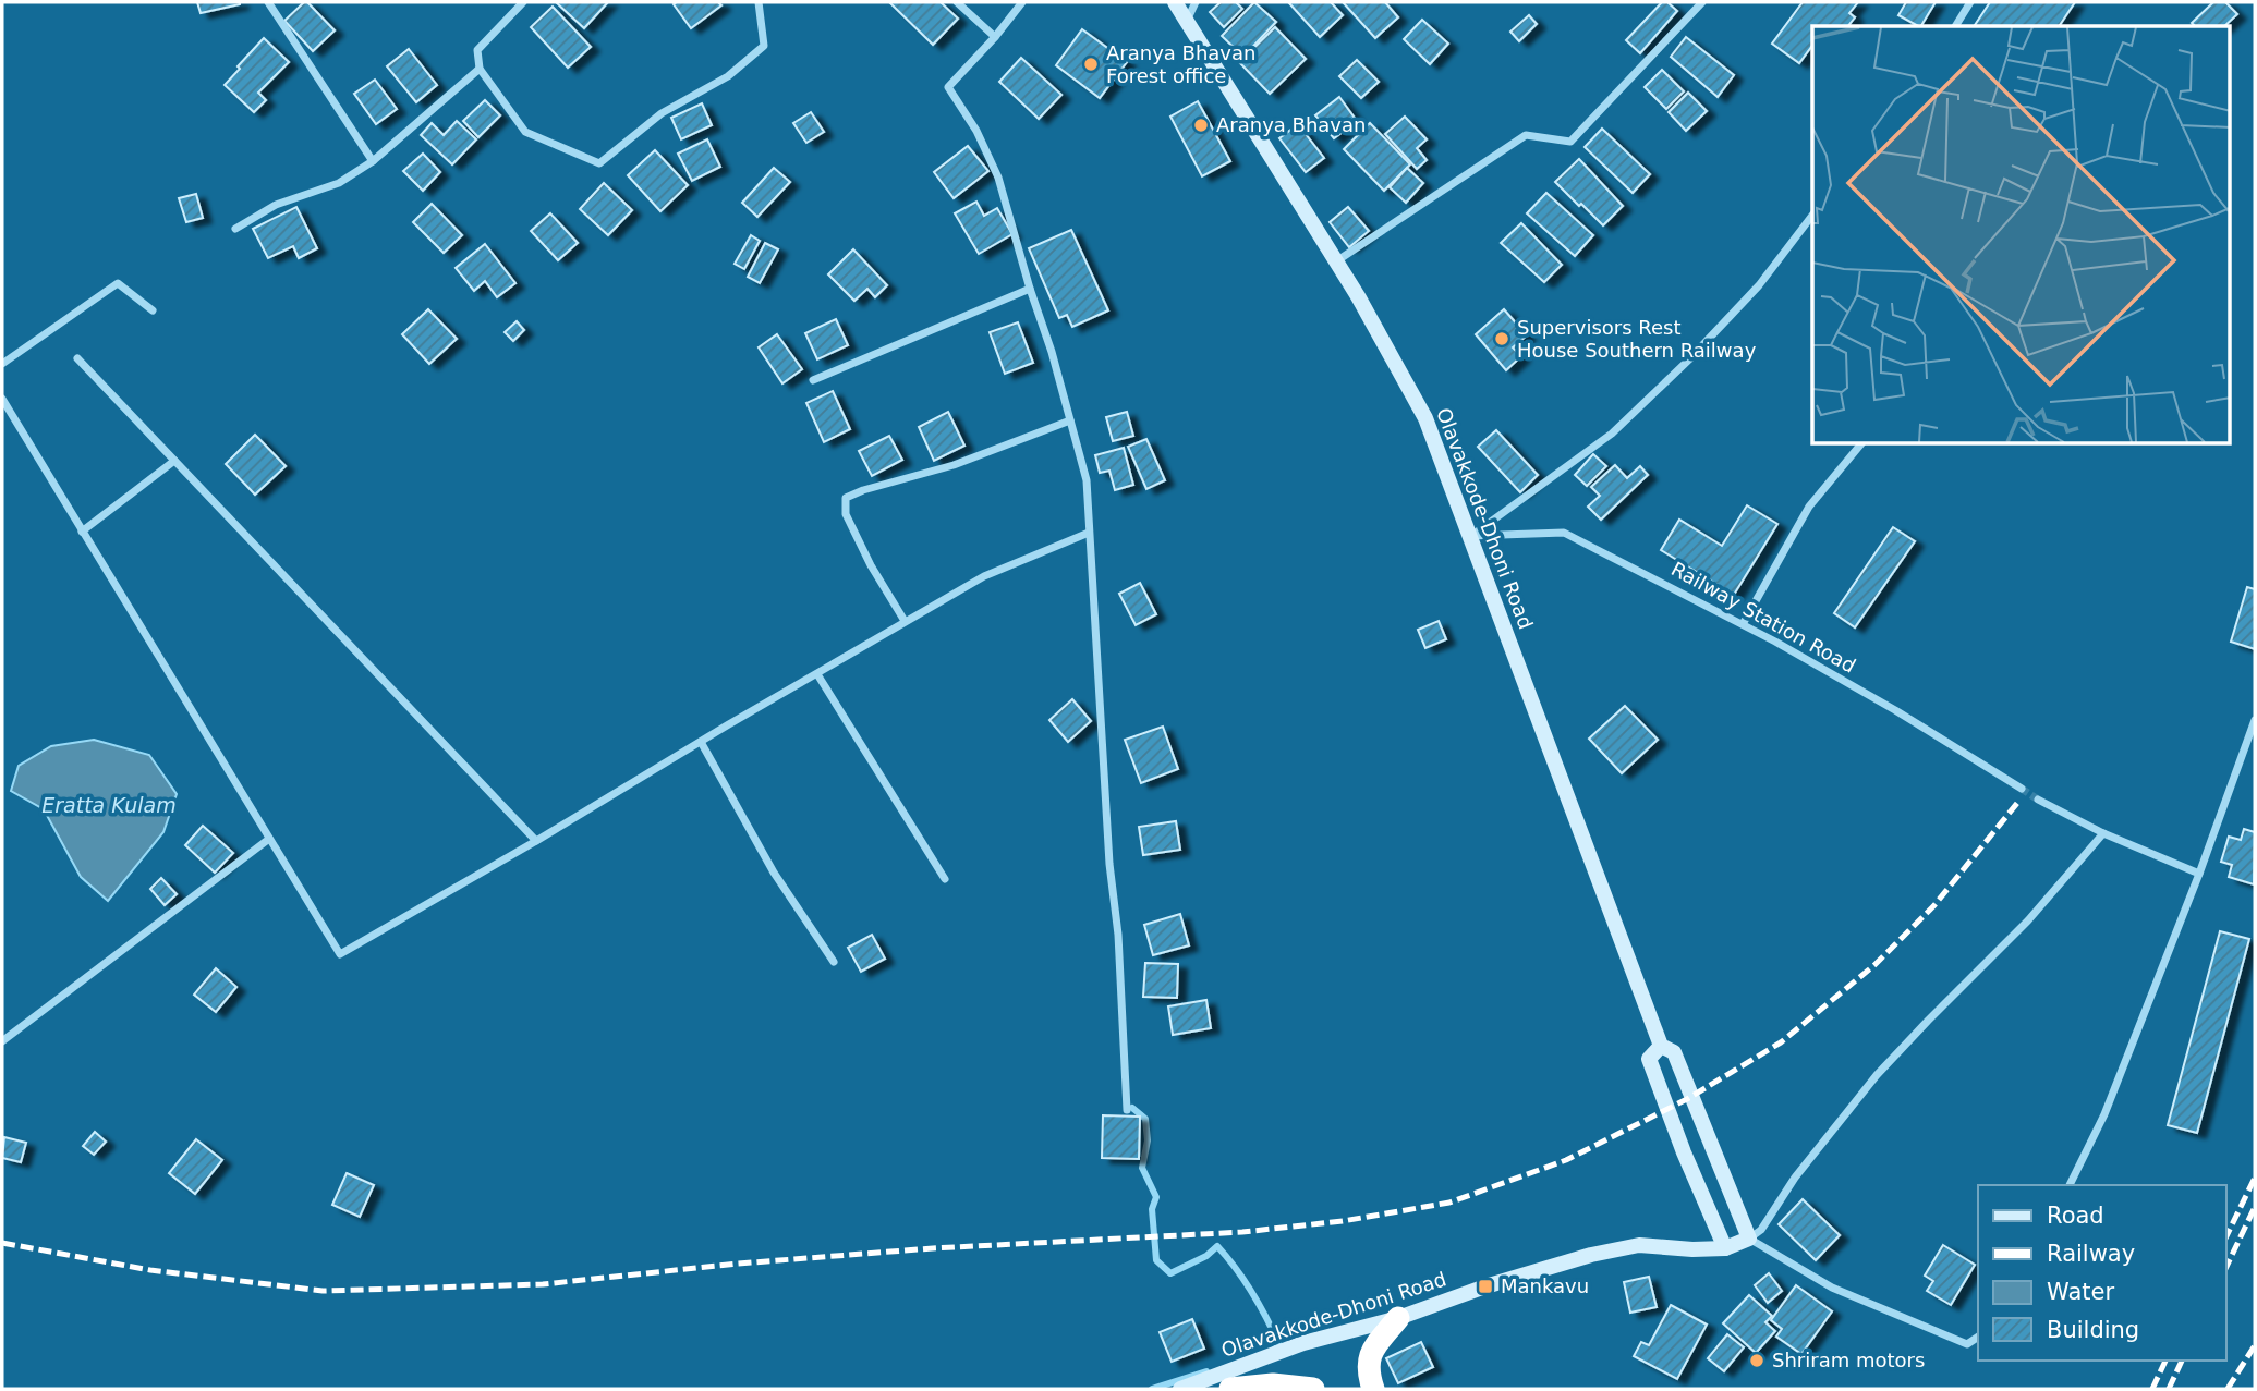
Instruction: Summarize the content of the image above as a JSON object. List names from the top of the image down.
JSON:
{
  "streets": {
    "main road": ["Olavakkode-Dhoni Road"],
    "street": ["Railway Station Road"]
  },
  "crossings": [
    ["Olavakkode-Dhoni Road", "Railway Station Road"]
  ],
  "water": ["Eratta Kulam"],
  "places": {
    "other": [
      "Aranya Bhavan Forest office",
      "Aranya Bhavan",
      "Supervisors Rest House Southern Railway",
      "Shriram motors"
    ],
    "transit": ["Mankavu"]
  },
  "legend": [
    "Road",
    "Railway",
    "Water",
    "Building"
  ]
}
